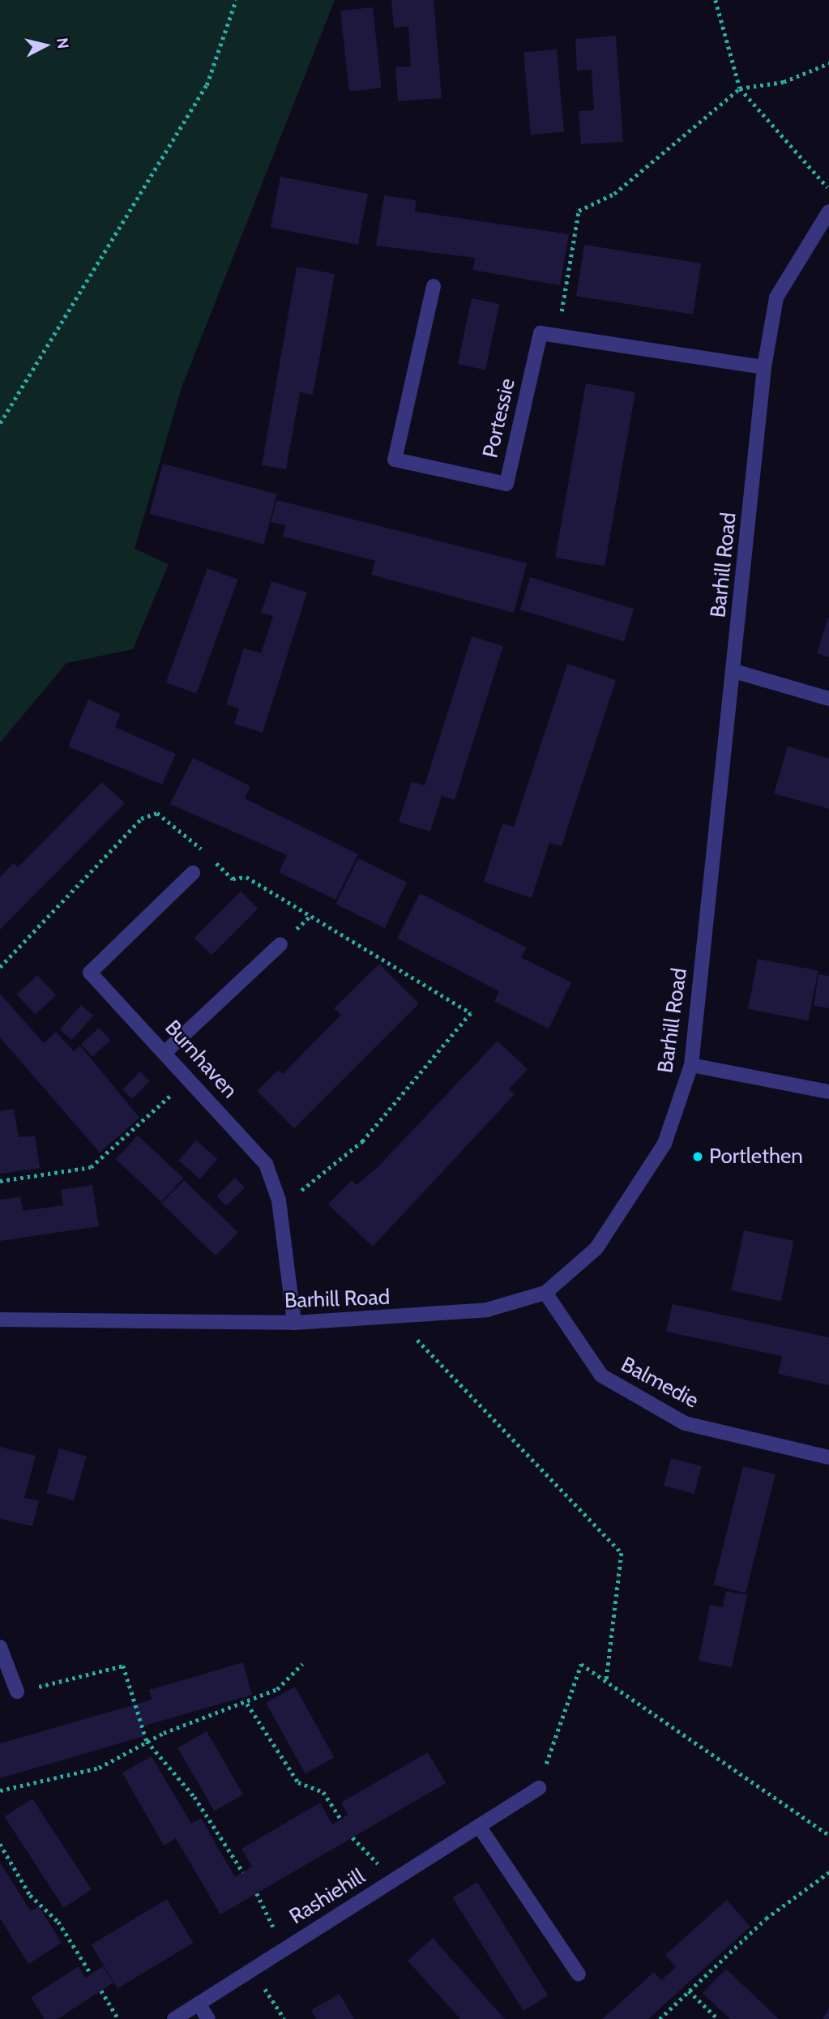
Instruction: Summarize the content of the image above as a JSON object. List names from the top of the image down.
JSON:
{
  "streets": {
    "street": [
      "Portessie",
      "Barhill Road",
      "Burnhaven",
      "Balmedie",
      "Rashiehill"
    ]
  },
  "crossings": [
    ["Barhill Road", "Burnhaven"],
    ["Barhill Road", "Balmedie"]
  ],
  "places": ["Portlethen"],
  "north": "right"
}
